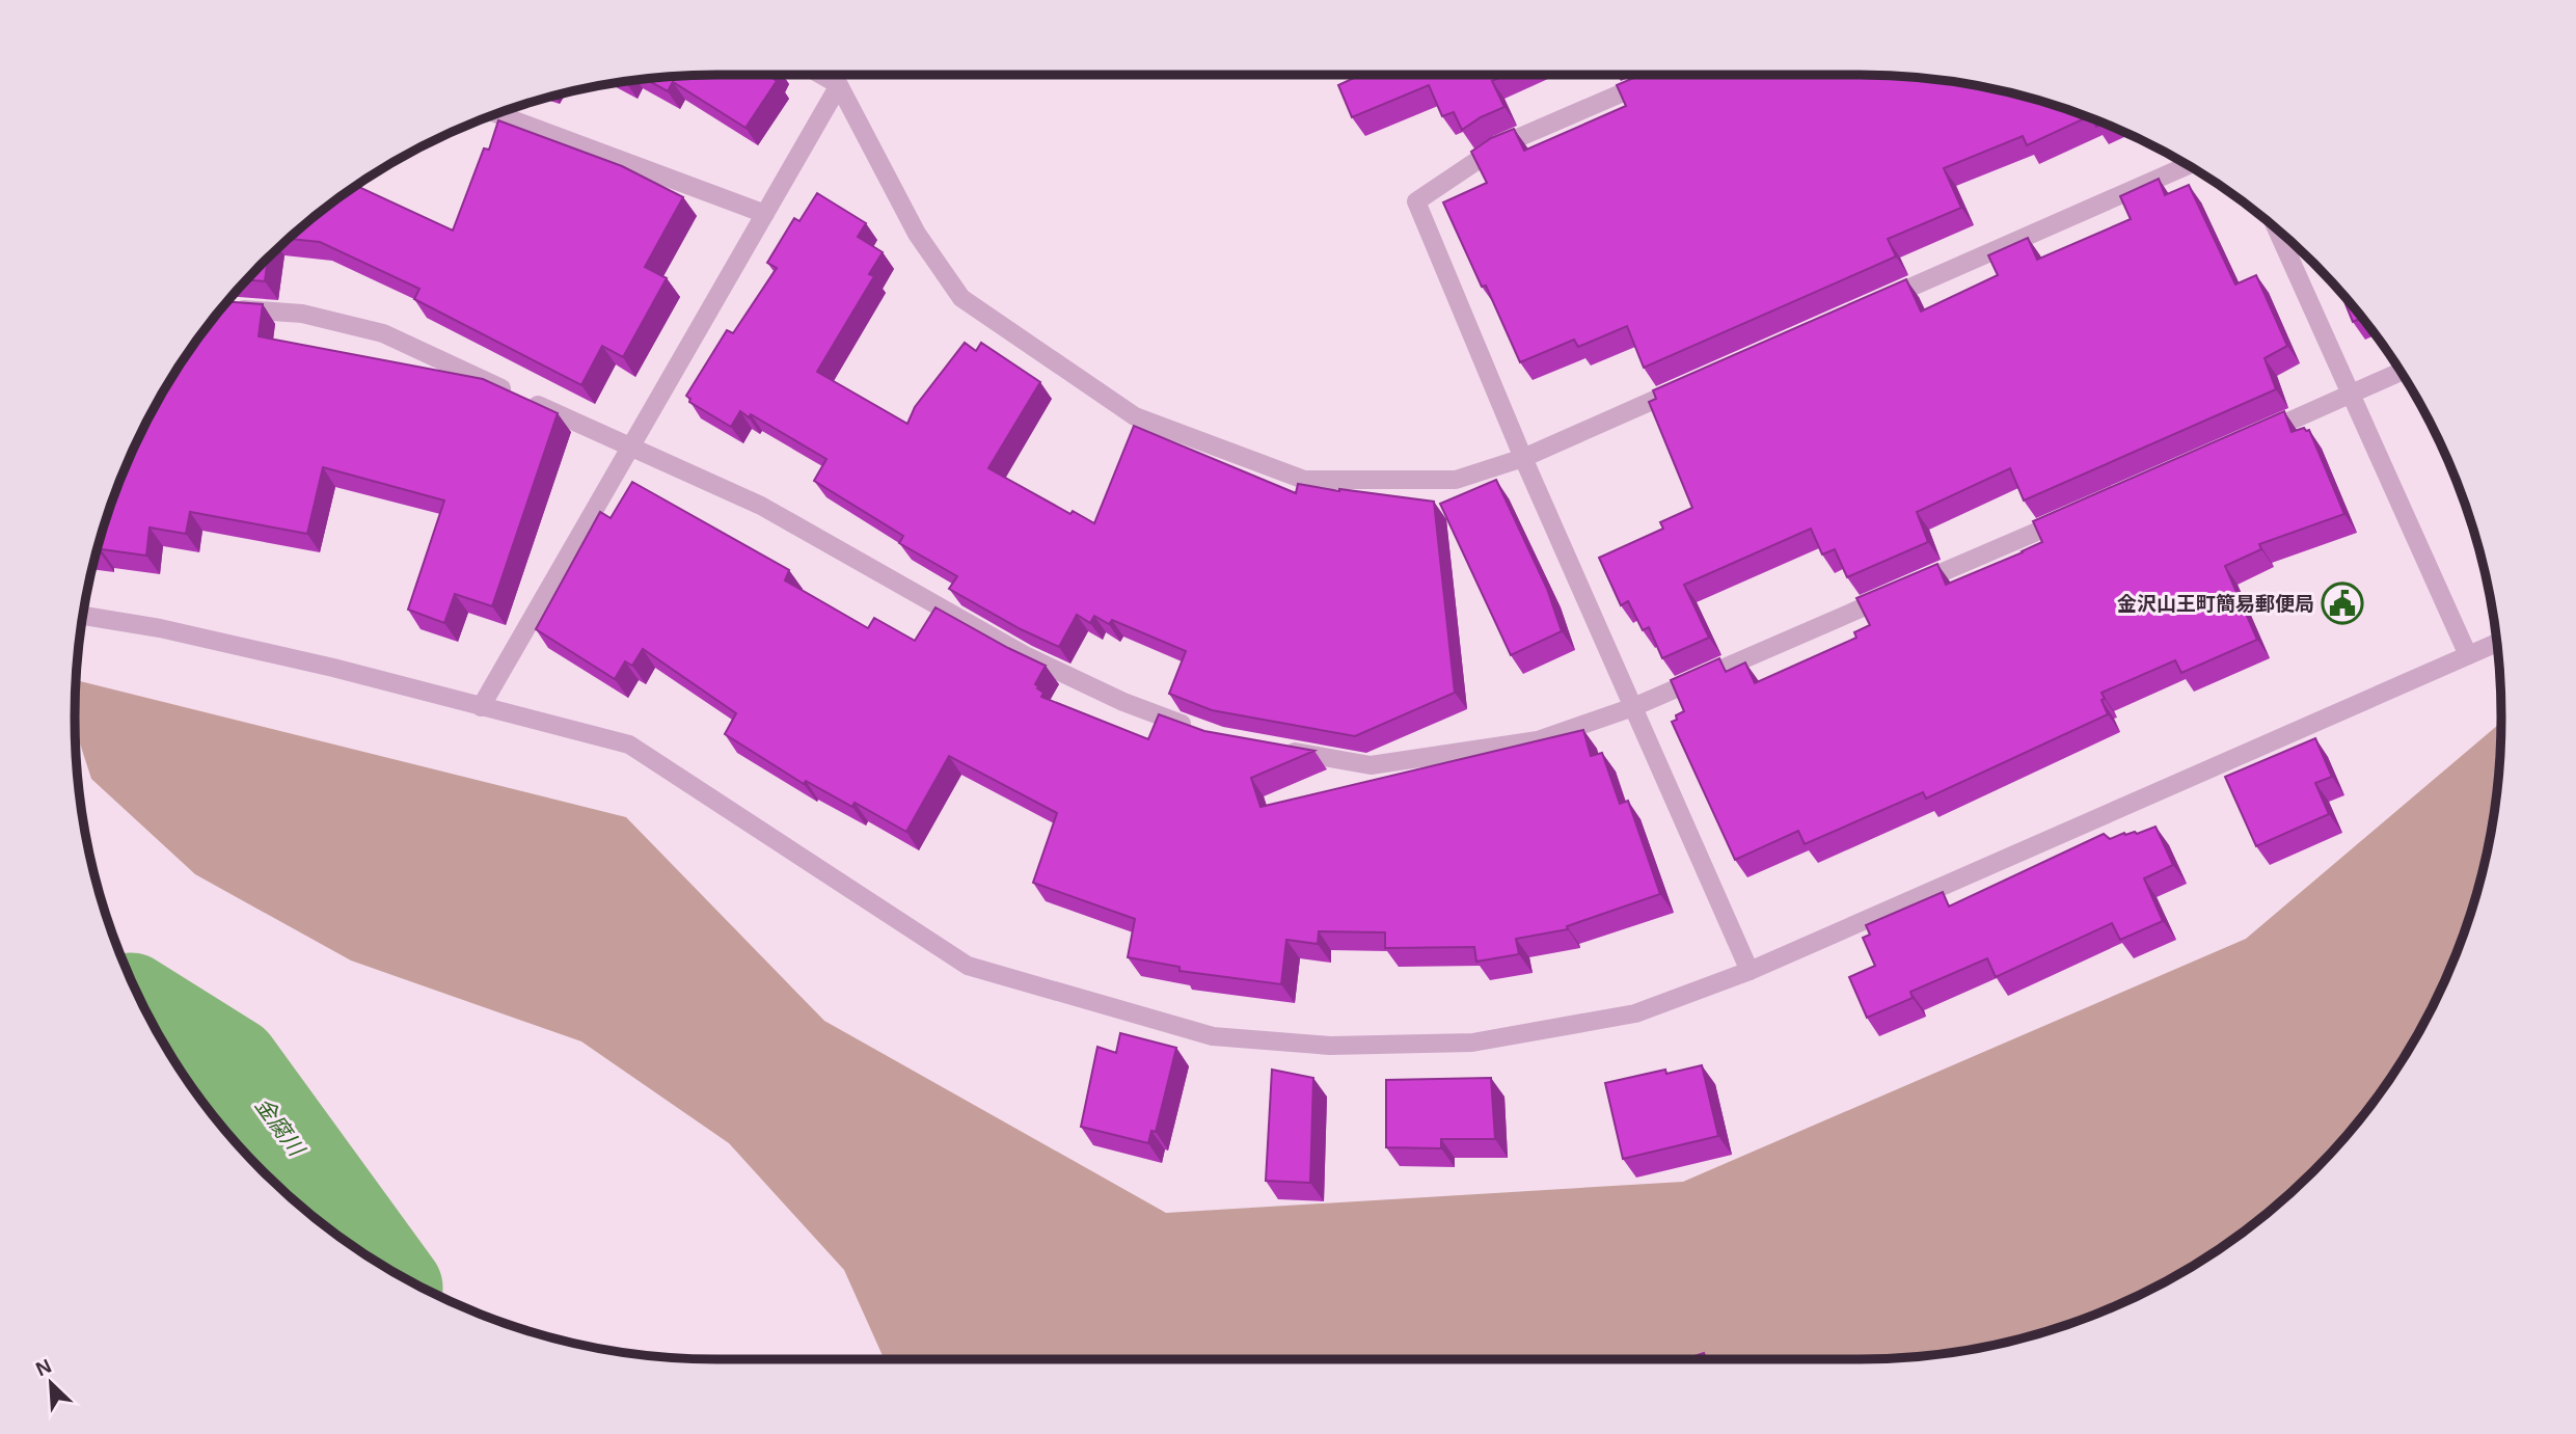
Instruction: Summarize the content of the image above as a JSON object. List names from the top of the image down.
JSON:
{
  "water": ["金腐川"],
  "places": {
    "public building": ["金沢山王町簡易郵便局"]
  },
  "north": "top left"
}
